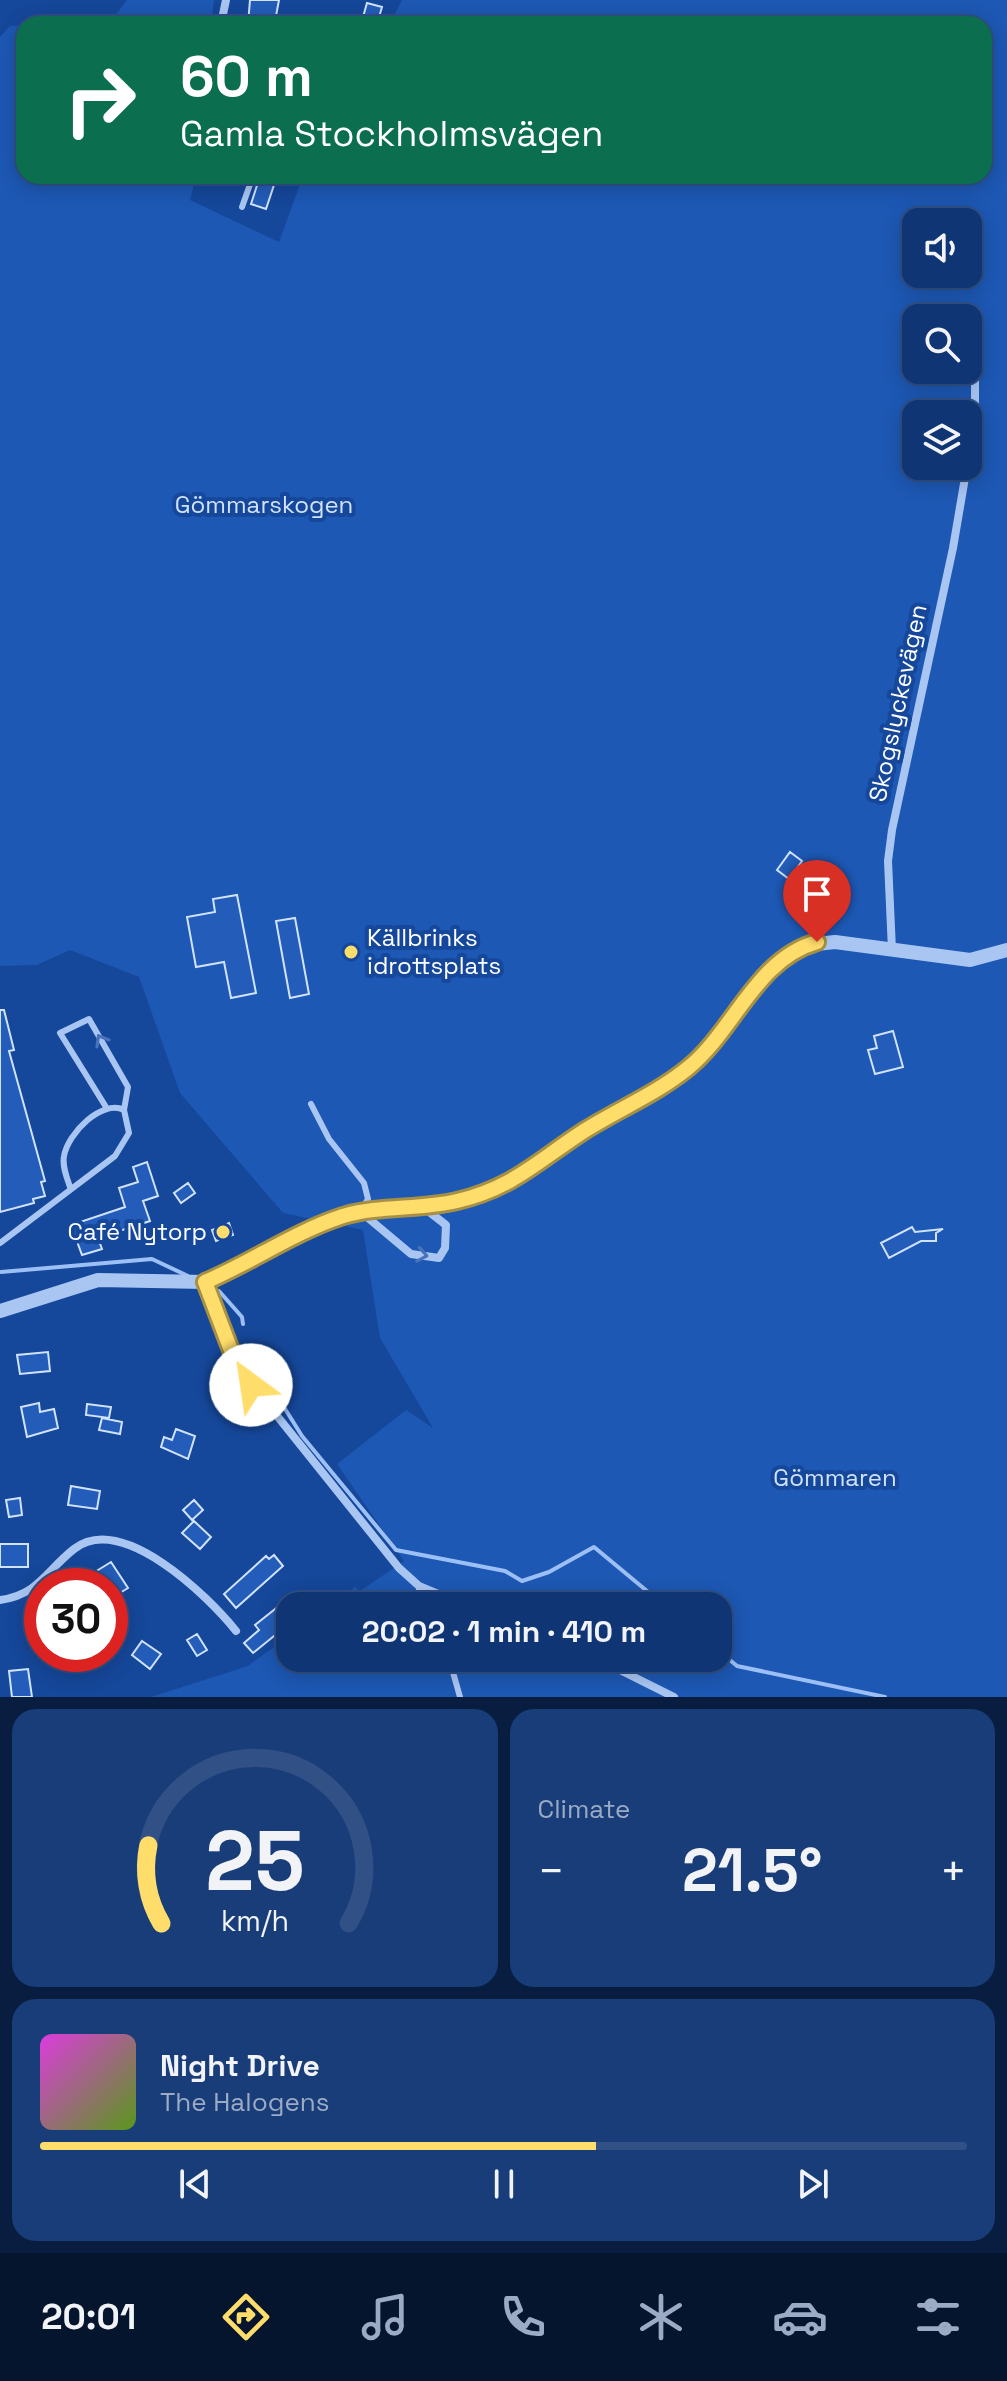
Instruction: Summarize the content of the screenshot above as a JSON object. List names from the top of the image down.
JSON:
{
  "streets": {
    "street": ["Skogslyckevägen"]
  },
  "parks": ["Gömmarskogen", "Gömmaren"],
  "places": ["Källbrinks idrottsplats", "Café Nytorp"],
  "page": {
    "turn": ["60 m", "Gamla Stockholmsvägen"],
    "limit": "30",
    "trip": "20:02 · 1 min · 410 m",
    "tile": "Climate",
    "heat": ["−", "21.5°", "+"],
    "song": ["Night Drive", "The Halogens"],
    "tabs": "20:01",
    "gauge": ["25", "km/h"]
  }
}
